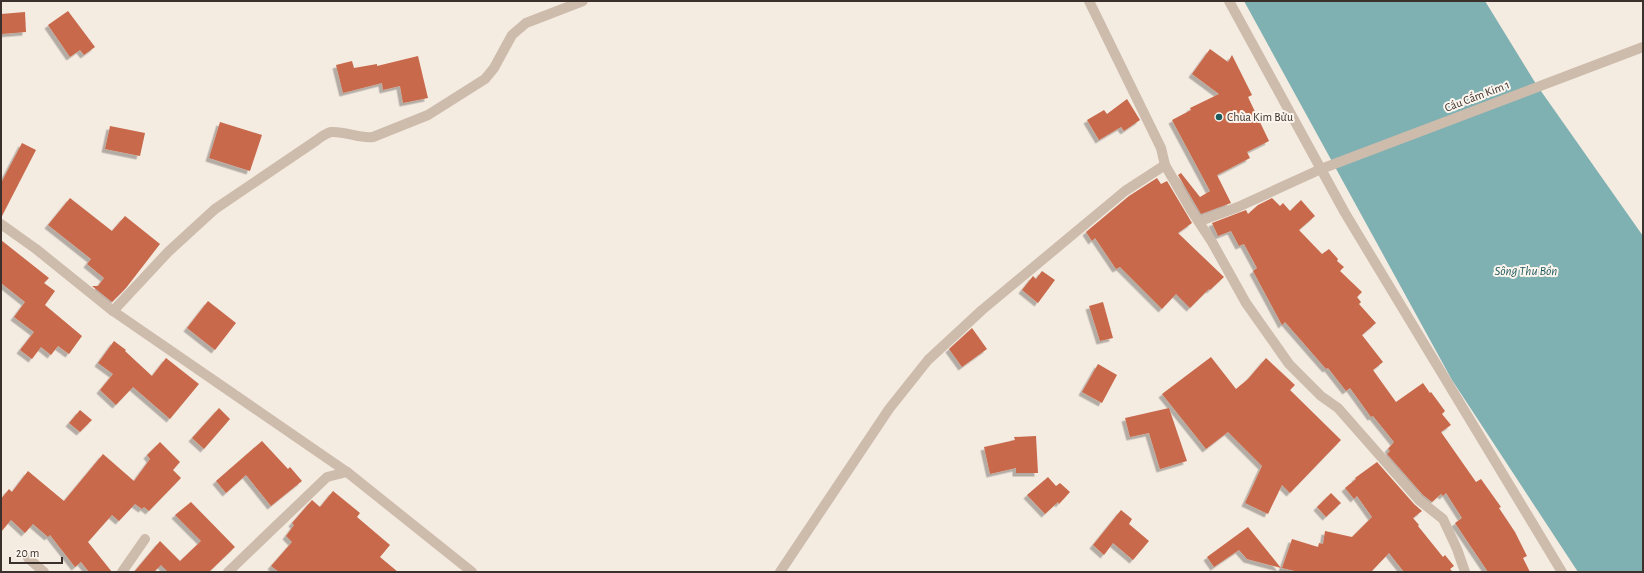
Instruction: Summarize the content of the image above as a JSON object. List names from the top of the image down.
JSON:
{
  "streets": {
    "street": ["Cầu Cẩm Kim 1"]
  },
  "water": ["Sông Thu Bồn"],
  "places": ["Chùa Kim Bửu"],
  "scale_bar": "20 m"
}
